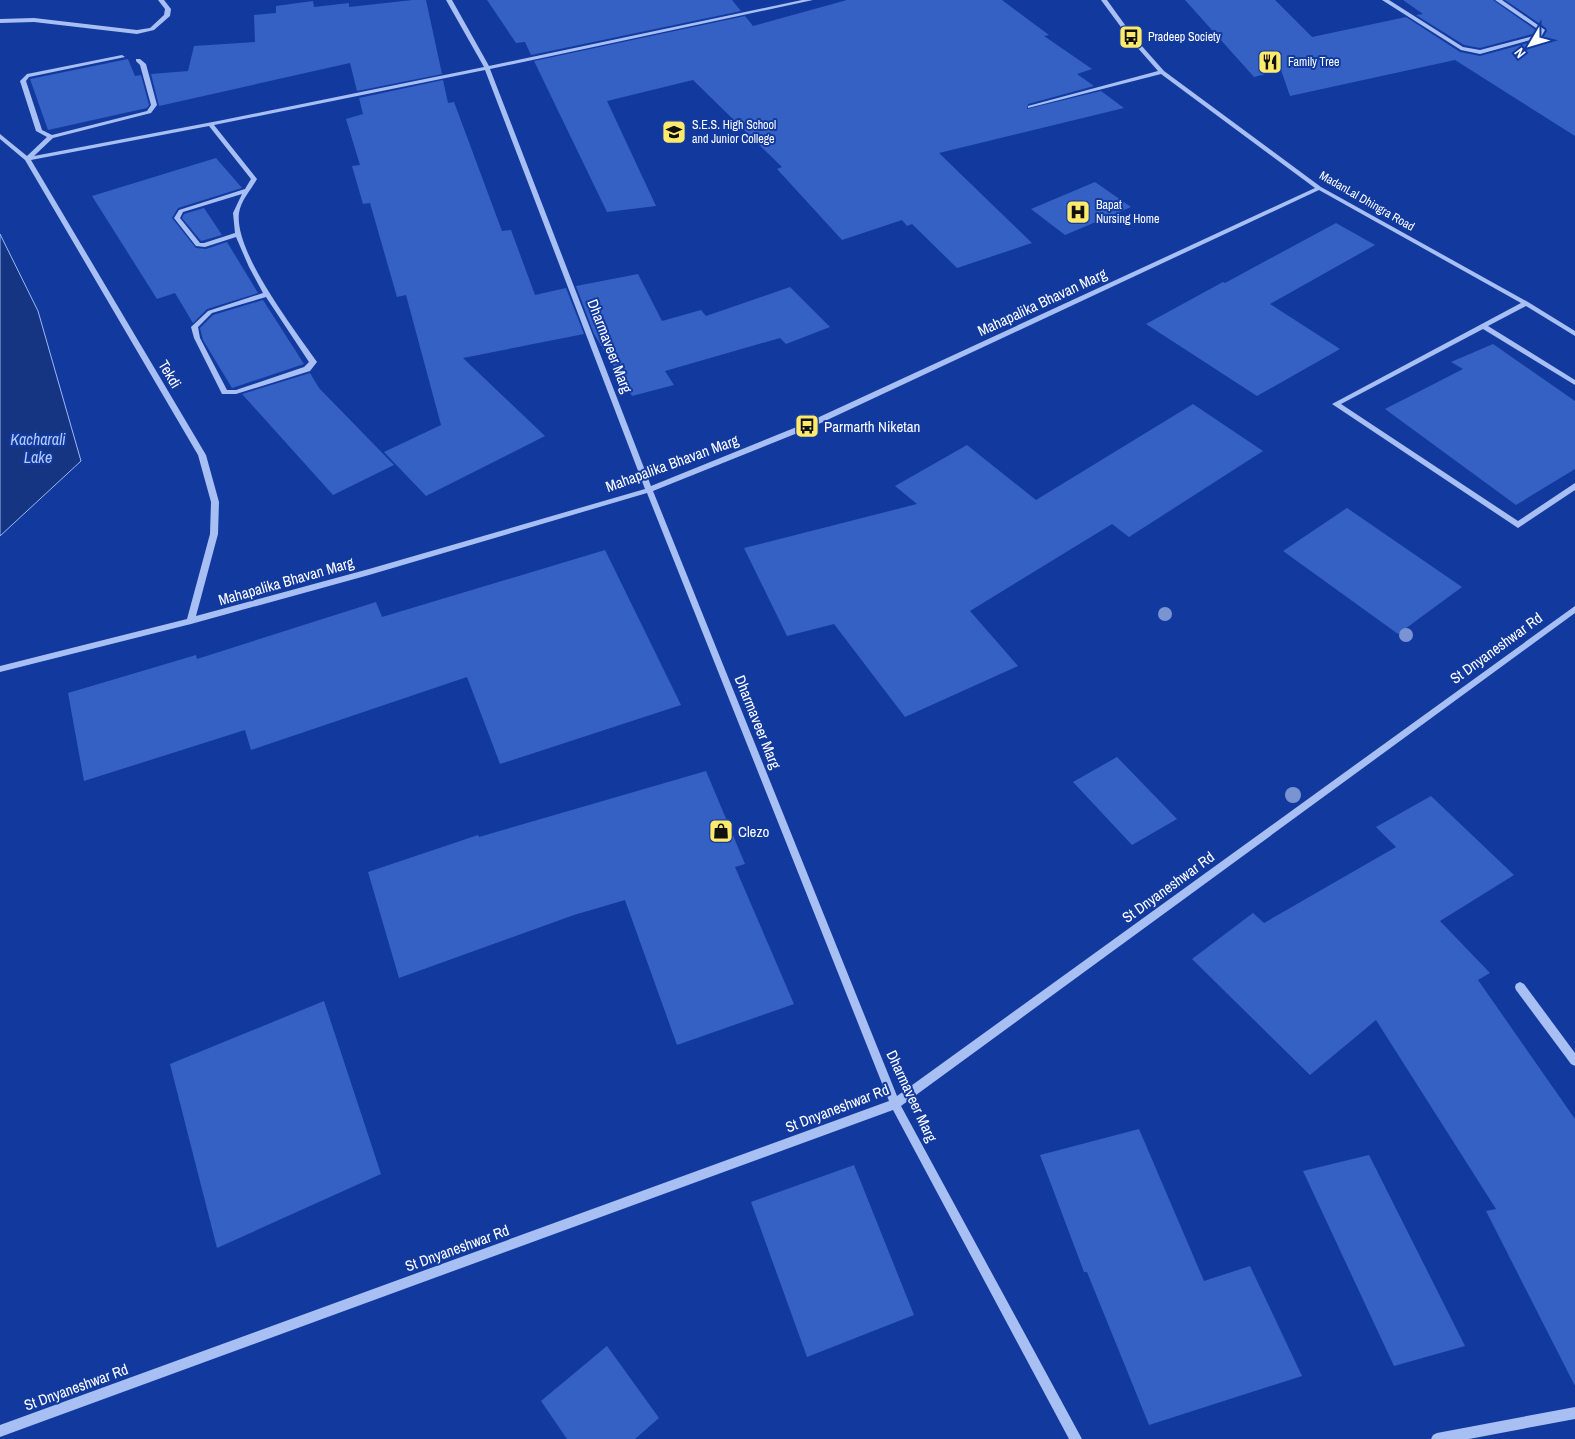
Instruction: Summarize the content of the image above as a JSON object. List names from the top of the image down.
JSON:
{
  "streets": {
    "street": [
      "MadanLal Dhingra Road",
      "Mahapalika Bhavan Marg",
      "Dharmaveer Marg",
      "Tekdi",
      "St Dnyaneshwar Rd"
    ]
  },
  "crossings": [
    ["MadanLal Dhingra Road", "Mahapalika Bhavan Marg"],
    ["Mahapalika Bhavan Marg", "Dharmaveer Marg"],
    ["Mahapalika Bhavan Marg", "Tekdi"],
    ["Dharmaveer Marg", "St Dnyaneshwar Rd"]
  ],
  "water": ["Kacharali Lake"],
  "places": {
    "bus stop": ["Pradeep Society", "Parmarth Niketan"],
    "restaurant": ["Family Tree"],
    "school or university": ["S.E.S. High School and Junior College"],
    "hospital": ["Bapat Nursing Home"],
    "shop": ["Clezo"]
  },
  "north": "bottom left"
}
